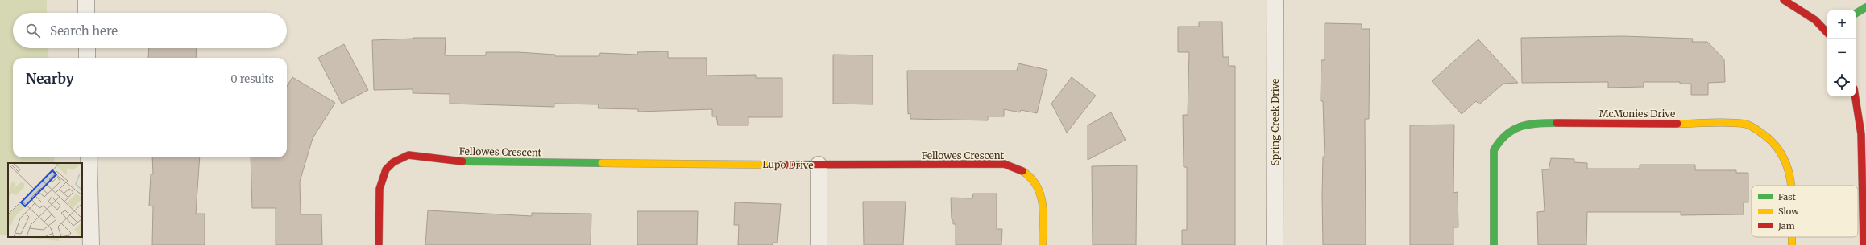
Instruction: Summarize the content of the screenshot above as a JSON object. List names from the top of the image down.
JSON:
{
  "streets": {
    "street": [
      "McMonies Drive",
      "Spring Creek Drive",
      "Fellowes Crescent",
      "Lupo Drive"
    ]
  },
  "crossings": [
    ["Fellowes Crescent", "Lupo Drive"]
  ],
  "legend": ["Fast", "Slow", "Jam"],
  "page": {
    "map_buttons": ["+", "−"],
    "search": "Search here",
    "heading": ["Nearby", "0 results"]
  }
}
